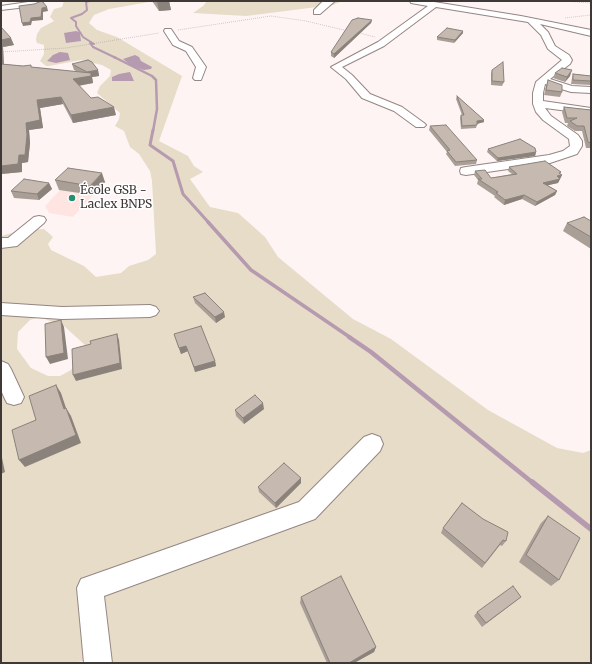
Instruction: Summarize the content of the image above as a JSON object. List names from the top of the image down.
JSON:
{
  "places": ["École GSB - Laclex BNPS"]
}
